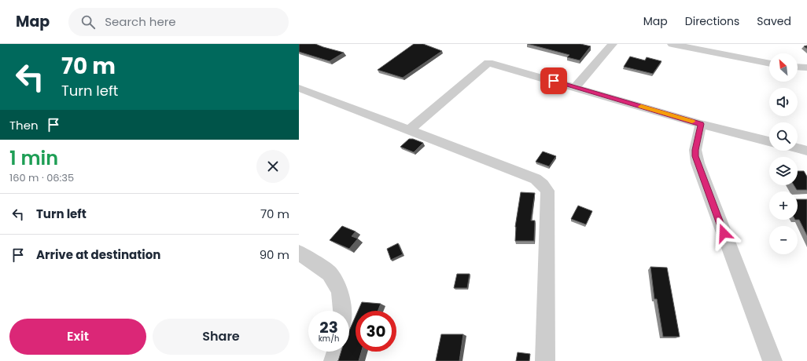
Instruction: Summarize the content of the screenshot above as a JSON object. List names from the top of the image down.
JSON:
{
  "north": "top left",
  "page": {
    "header": "Map",
    "search": "Search here",
    "nav": ["Map", "Directions", "Saved"],
    "turn": ["70 m", "Turn left"],
    "map_buttons": ["+", "−"],
    "then": "Then",
    "heading": ["1 min", "160 m · 06:35"],
    "list": [
      {
        "name": "Turn left",
        "value": "70 m"
      },
      {
        "name": "Arrive at destination",
        "value": "90 m"
      }
    ],
    "speed": "23 km/h",
    "limit": "30",
    "buttons": ["Exit", "Share"]
  }
}
